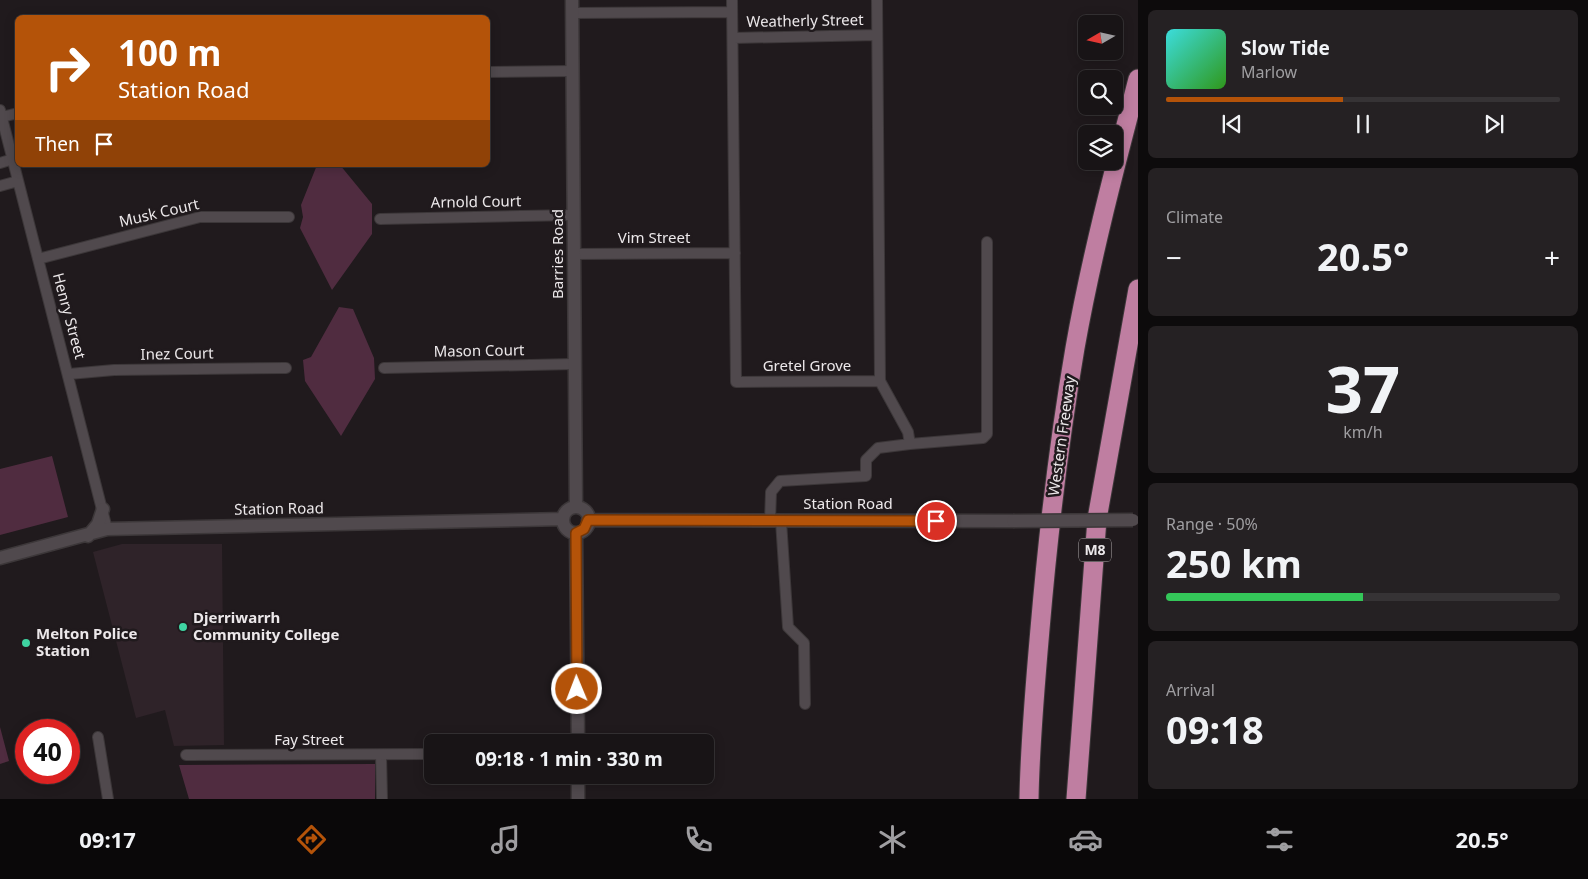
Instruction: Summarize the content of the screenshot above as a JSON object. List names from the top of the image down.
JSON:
{
  "streets": {
    "highway": ["Western Freeway", "M8"],
    "street": [
      "Weatherly Street",
      "Arnold Court",
      "Musk Court",
      "Vim Street",
      "Barries Road",
      "Henry Street",
      "Mason Court",
      "Inez Court",
      "Gretel Grove",
      "Station Road",
      "Fay Street"
    ]
  },
  "crossings": [
    ["Weatherly Street", "Barries Road"],
    ["Weatherly Street", "Gretel Grove"],
    ["Arnold Court", "Barries Road"],
    ["Musk Court", "Henry Street"],
    ["Vim Street", "Barries Road"],
    ["Vim Street", "Gretel Grove"],
    ["Barries Road", "Mason Court"],
    ["Barries Road", "Station Road"],
    ["Henry Street", "Inez Court"],
    ["Henry Street", "Station Road"]
  ],
  "places": ["Djerriwarrh Community College", "Melton Police Station"],
  "north": "left",
  "page": {
    "turn": ["100 m", "Station Road"],
    "song": ["Slow Tide", "Marlow"],
    "then": "Then",
    "tile": [
      "Climate",
      ["37", "km/h"],
      ["Range · 50%", "250 km"],
      ["Arrival", "09:18"]
    ],
    "heat": ["−", "20.5°", "+"],
    "limit": "40",
    "trip": "09:18 · 1 min · 330 m",
    "tabs": ["09:17", "20.5°"]
  }
}
